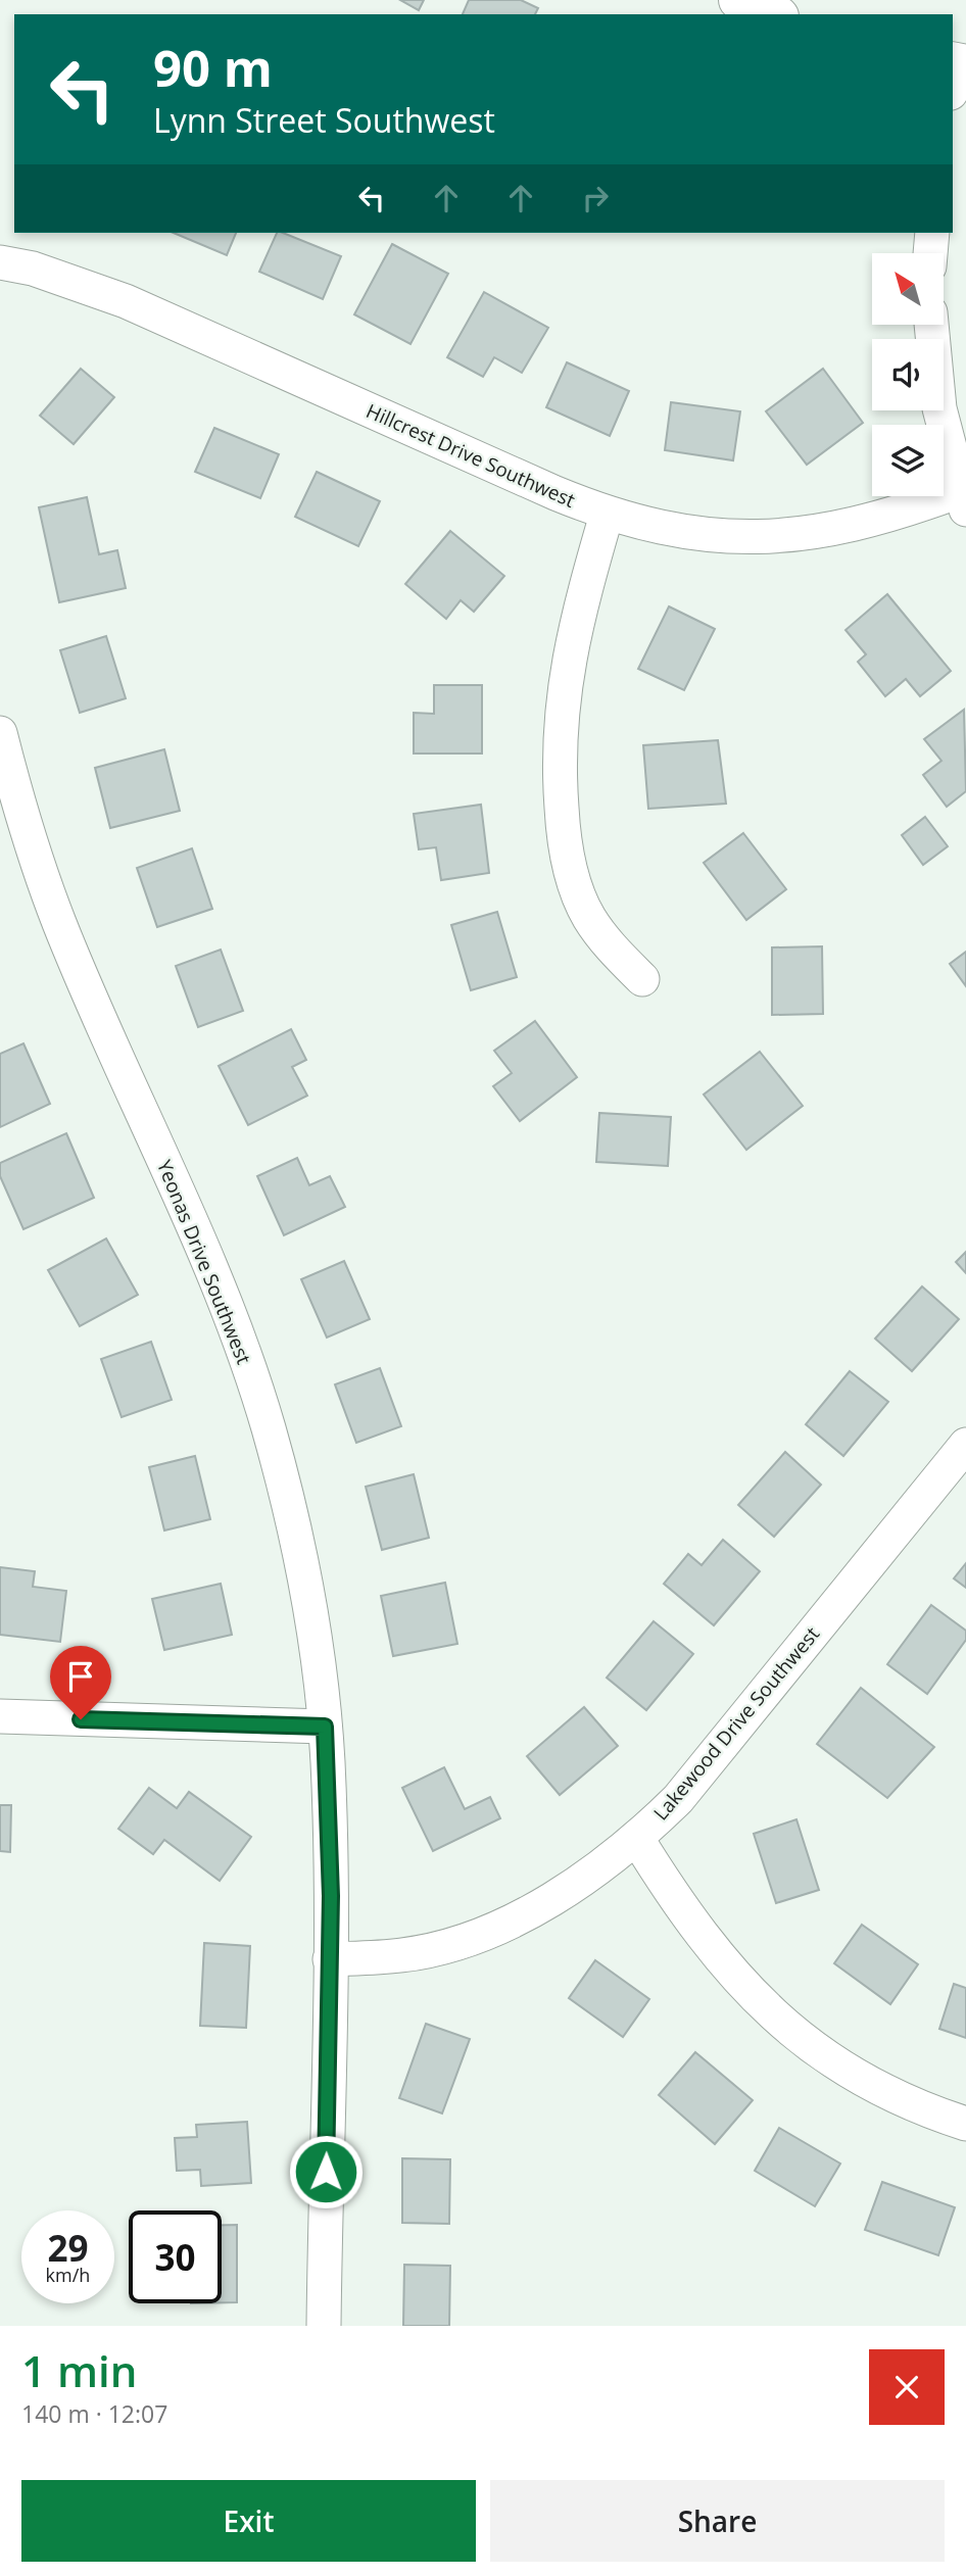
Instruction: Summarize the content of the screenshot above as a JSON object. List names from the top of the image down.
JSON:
{
  "streets": {
    "street": ["Hillcrest Drive Southwest", "Yeonas Drive Southwest", "Lakewood Drive Southwest"]
  },
  "crossings": [
    ["Yeonas Drive Southwest", "Lakewood Drive Southwest"]
  ],
  "north": "top left",
  "page": {
    "turn": ["90 m", "Lynn Street Southwest"],
    "speed": "29 km/h",
    "limit": "30",
    "heading": ["1 min", "140 m · 12:07"],
    "buttons": ["Exit", "Share"]
  }
}
